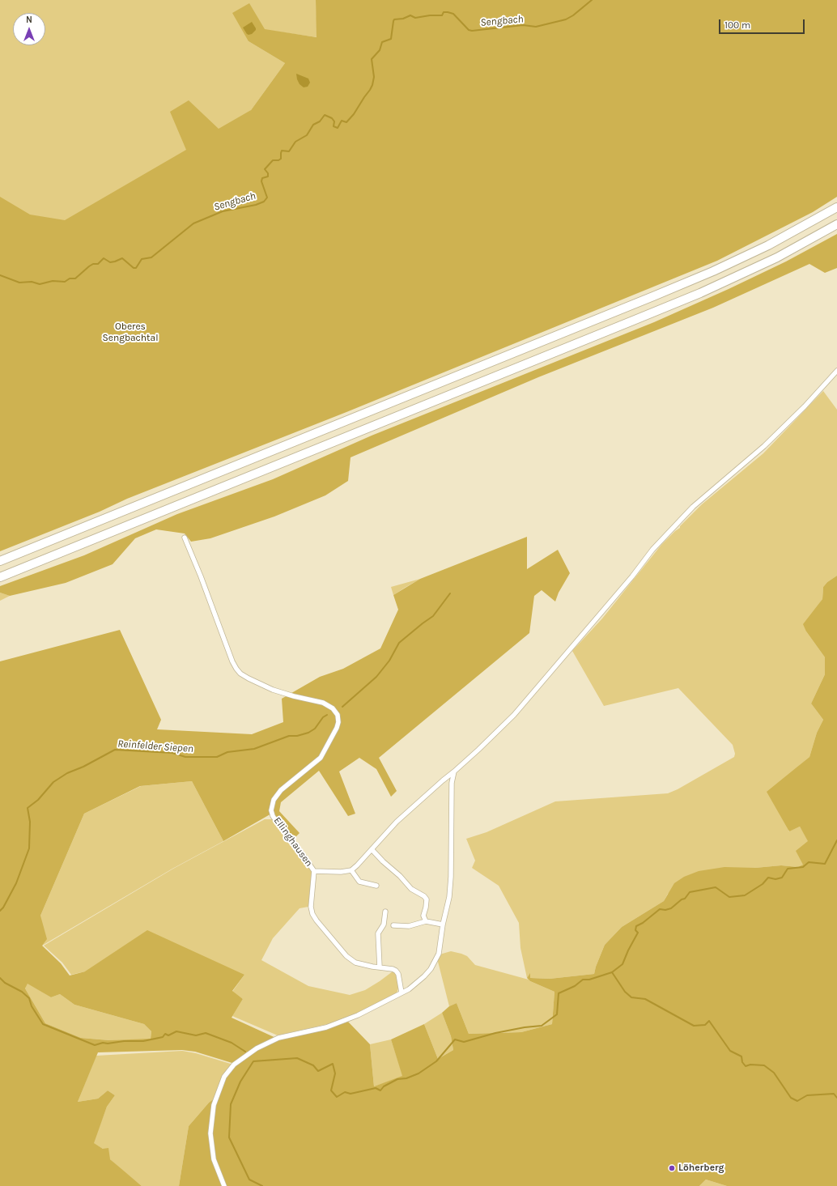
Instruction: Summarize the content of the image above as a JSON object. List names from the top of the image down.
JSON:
{
  "streets": {
    "street": ["Ellinghausen"]
  },
  "water": ["Sengbach", "Reinfelder Siepen"],
  "parks": ["Oberes Sengbachtal"],
  "places": ["Löherberg"],
  "scale_bar": "100 m",
  "north": "top"
}
